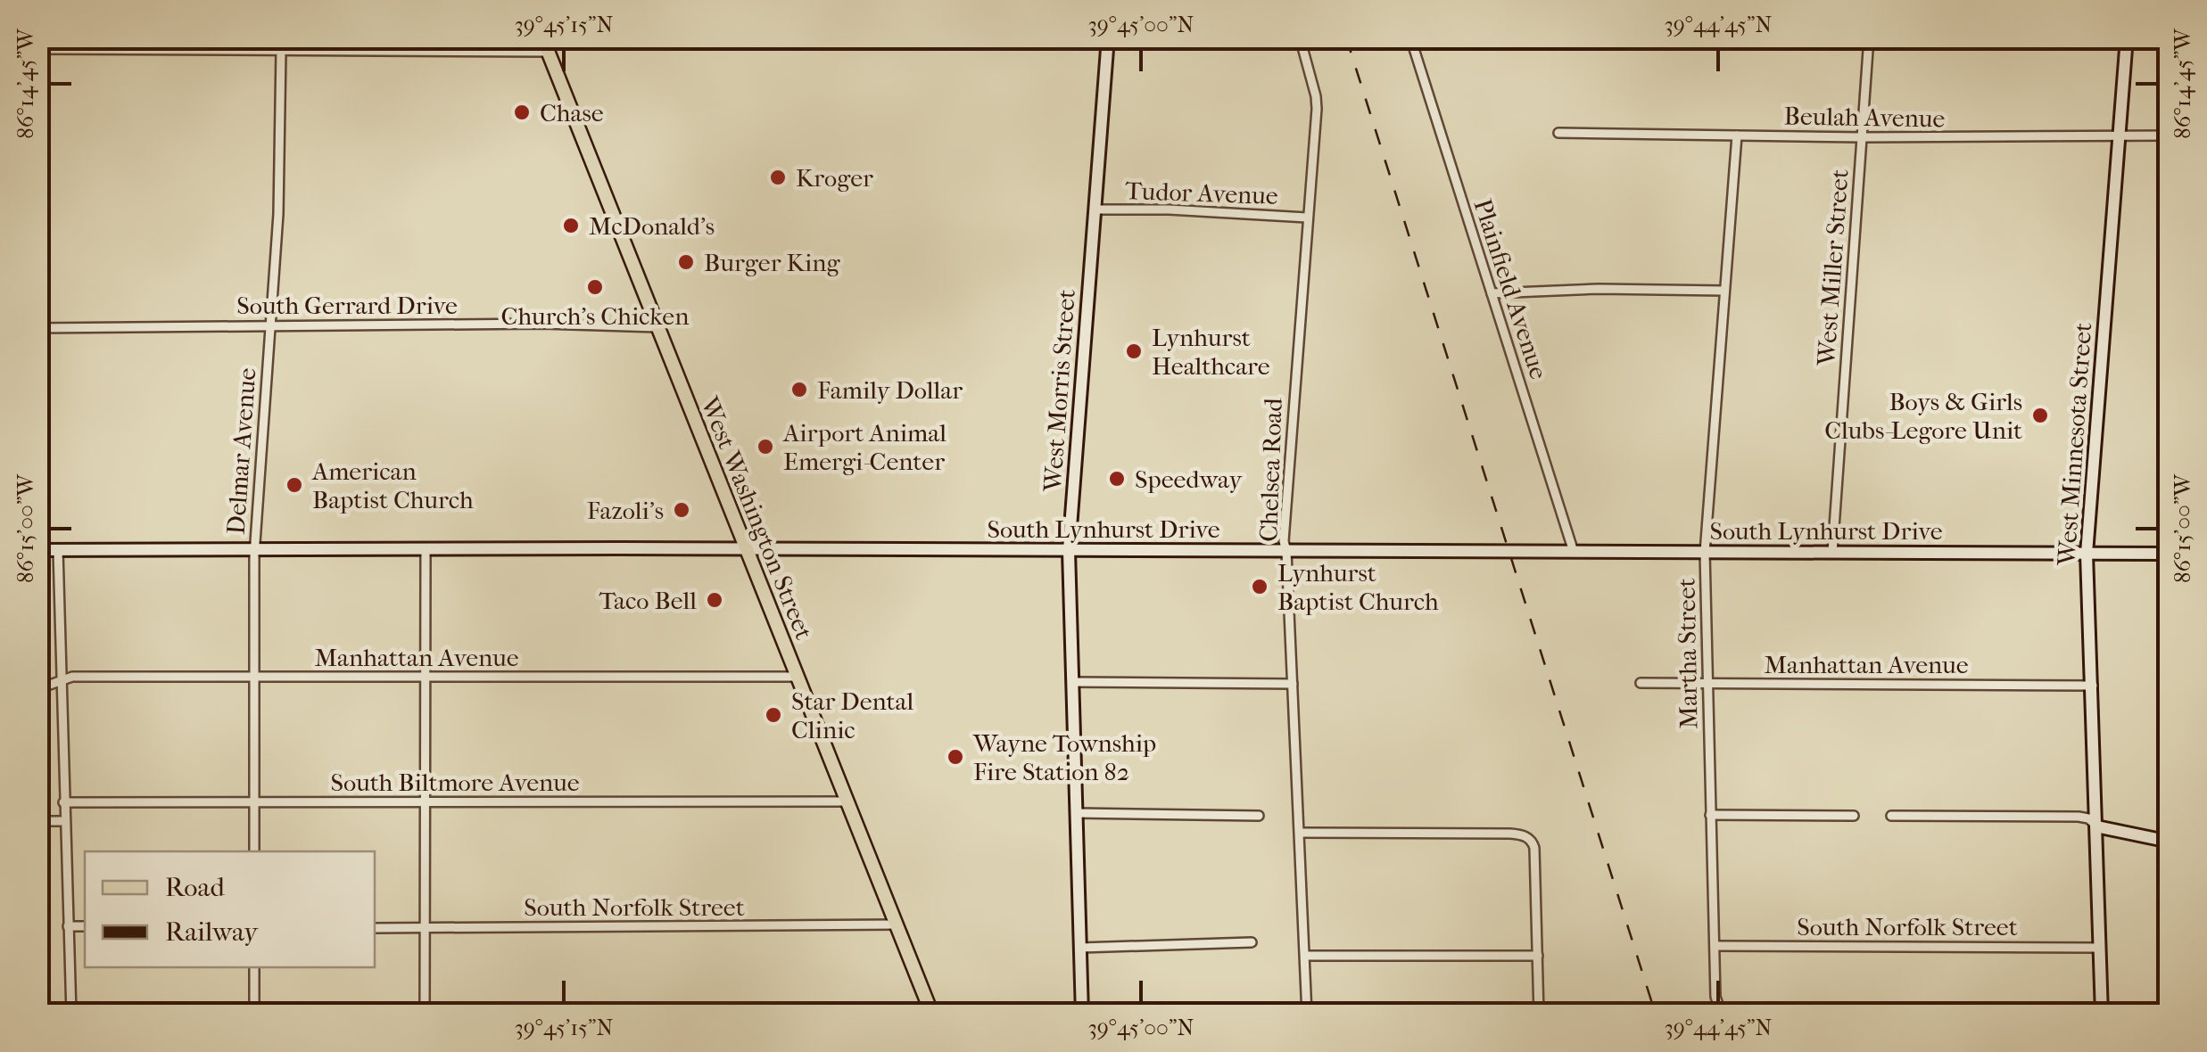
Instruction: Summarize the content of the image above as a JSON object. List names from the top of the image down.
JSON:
{
  "streets": {
    "main road": [
      "West Morris Street",
      "West Minnesota Street",
      "West Washington Street",
      "South Lynhurst Drive"
    ],
    "street": [
      "Beulah Avenue",
      "Tudor Avenue",
      "West Miller Street",
      "Plainfield Avenue",
      "South Gerrard Drive",
      "Delmar Avenue",
      "Chelsea Road",
      "Martha Street",
      "Manhattan Avenue",
      "South Biltmore Avenue",
      "South Norfolk Street"
    ]
  },
  "crossings": [
    ["Beulah Avenue", "West Miller Street"],
    ["Beulah Avenue", "West Minnesota Street"],
    ["Beulah Avenue", "Martha Street"],
    ["Tudor Avenue", "West Morris Street"],
    ["Tudor Avenue", "Chelsea Road"],
    ["West Miller Street", "South Lynhurst Drive"],
    ["Plainfield Avenue", "South Lynhurst Drive"],
    ["South Gerrard Drive", "Delmar Avenue"],
    ["South Gerrard Drive", "West Washington Street"],
    ["West Morris Street", "South Lynhurst Drive"],
    ["West Minnesota Street", "South Lynhurst Drive"],
    ["West Minnesota Street", "Manhattan Avenue"],
    ["West Minnesota Street", "South Norfolk Street"],
    ["Delmar Avenue", "South Lynhurst Drive"],
    ["Delmar Avenue", "Manhattan Avenue"],
    ["Delmar Avenue", "South Biltmore Avenue"],
    ["Chelsea Road", "South Lynhurst Drive"],
    ["West Washington Street", "South Lynhurst Drive"],
    ["West Washington Street", "Manhattan Avenue"],
    ["West Washington Street", "South Biltmore Avenue"],
    ["West Washington Street", "South Norfolk Street"],
    ["South Lynhurst Drive", "Martha Street"],
    ["Martha Street", "Manhattan Avenue"],
    ["Martha Street", "South Norfolk Street"]
  ],
  "places": [
    "Chase",
    "Kroger",
    "McDonald's",
    "Burger King",
    "Church's Chicken",
    "Lynhurst Healthcare",
    "Family Dollar",
    "Boys & Girls Clubs-Legore Unit",
    "Airport Animal Emergi-Center",
    "Speedway",
    "American Baptist Church",
    "Fazoli's",
    "Lynhurst Baptist Church",
    "Taco Bell",
    "Star Dental Clinic",
    "Wayne Township Fire Station 82"
  ],
  "legend": ["Road", "Railway"],
  "coordinates": [
    "39°45'15\"N",
    "39°45'00\"N",
    "39°44'45\"N",
    "86°14'45\"W",
    "86°15'00\"W"
  ]
}
